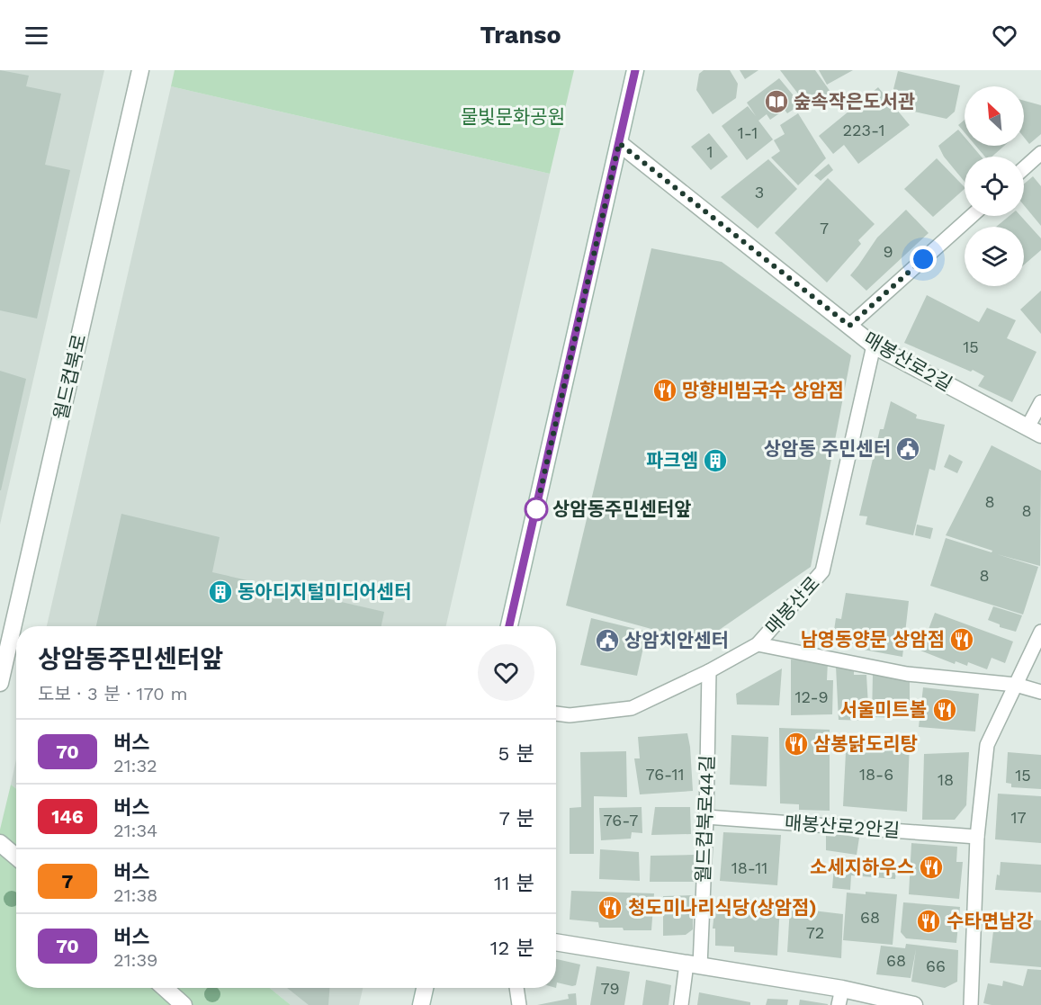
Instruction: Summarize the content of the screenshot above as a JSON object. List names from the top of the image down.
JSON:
{
  "streets": {
    "street": ["매봉산로2길", "월드컵북로"],
    "lane": ["매봉산로", "월드컵북로44길", "매봉산로2안길"]
  },
  "crossings": [
    ["매봉산로2길", "매봉산로"],
    ["매봉산로", "월드컵북로44길"],
    ["월드컵북로44길", "매봉산로2안길"]
  ],
  "parks": ["물빛문화공원"],
  "places": {
    "library": ["숲속작은도서관"],
    "restaurant": [
      "망향비빔국수 상암점",
      "남영동양문 상암점",
      "서울미트볼",
      "삼봉닭도리탕",
      "소세지하우스",
      "청도미나리식당(상암점)",
      "수타면남강"
    ],
    "public building": ["상암동 주민센터", "상암치안센터"],
    "building": ["파크엠", "동아디지털미디어센터"],
    "other": ["상암동주민센터앞"]
  },
  "lines": ["bus line 70"],
  "house_numbers": [
    "223-1",
    "1-1",
    "1",
    "3",
    "7",
    "9",
    "15",
    "8",
    "8",
    "8",
    "12-9",
    "76-11",
    "18-6",
    "15",
    "18",
    "17",
    "76-7",
    "18-11",
    "68",
    "72",
    "68",
    "66",
    "79"
  ],
  "north": "top left",
  "page": {
    "header": "Transo",
    "heading": ["상암동주민센터앞", "도보 · 3 분 · 170 m"],
    "list": [
      {
        "mark": "70",
        "name": "버스",
        "note": "21:32",
        "value": "5 분"
      },
      {
        "mark": "146",
        "name": "버스",
        "note": "21:34",
        "value": "7 분"
      },
      {
        "mark": "7",
        "name": "버스",
        "note": "21:38",
        "value": "11 분"
      },
      {
        "mark": "70",
        "name": "버스",
        "note": "21:39",
        "value": "12 분"
      }
    ]
  }
}
